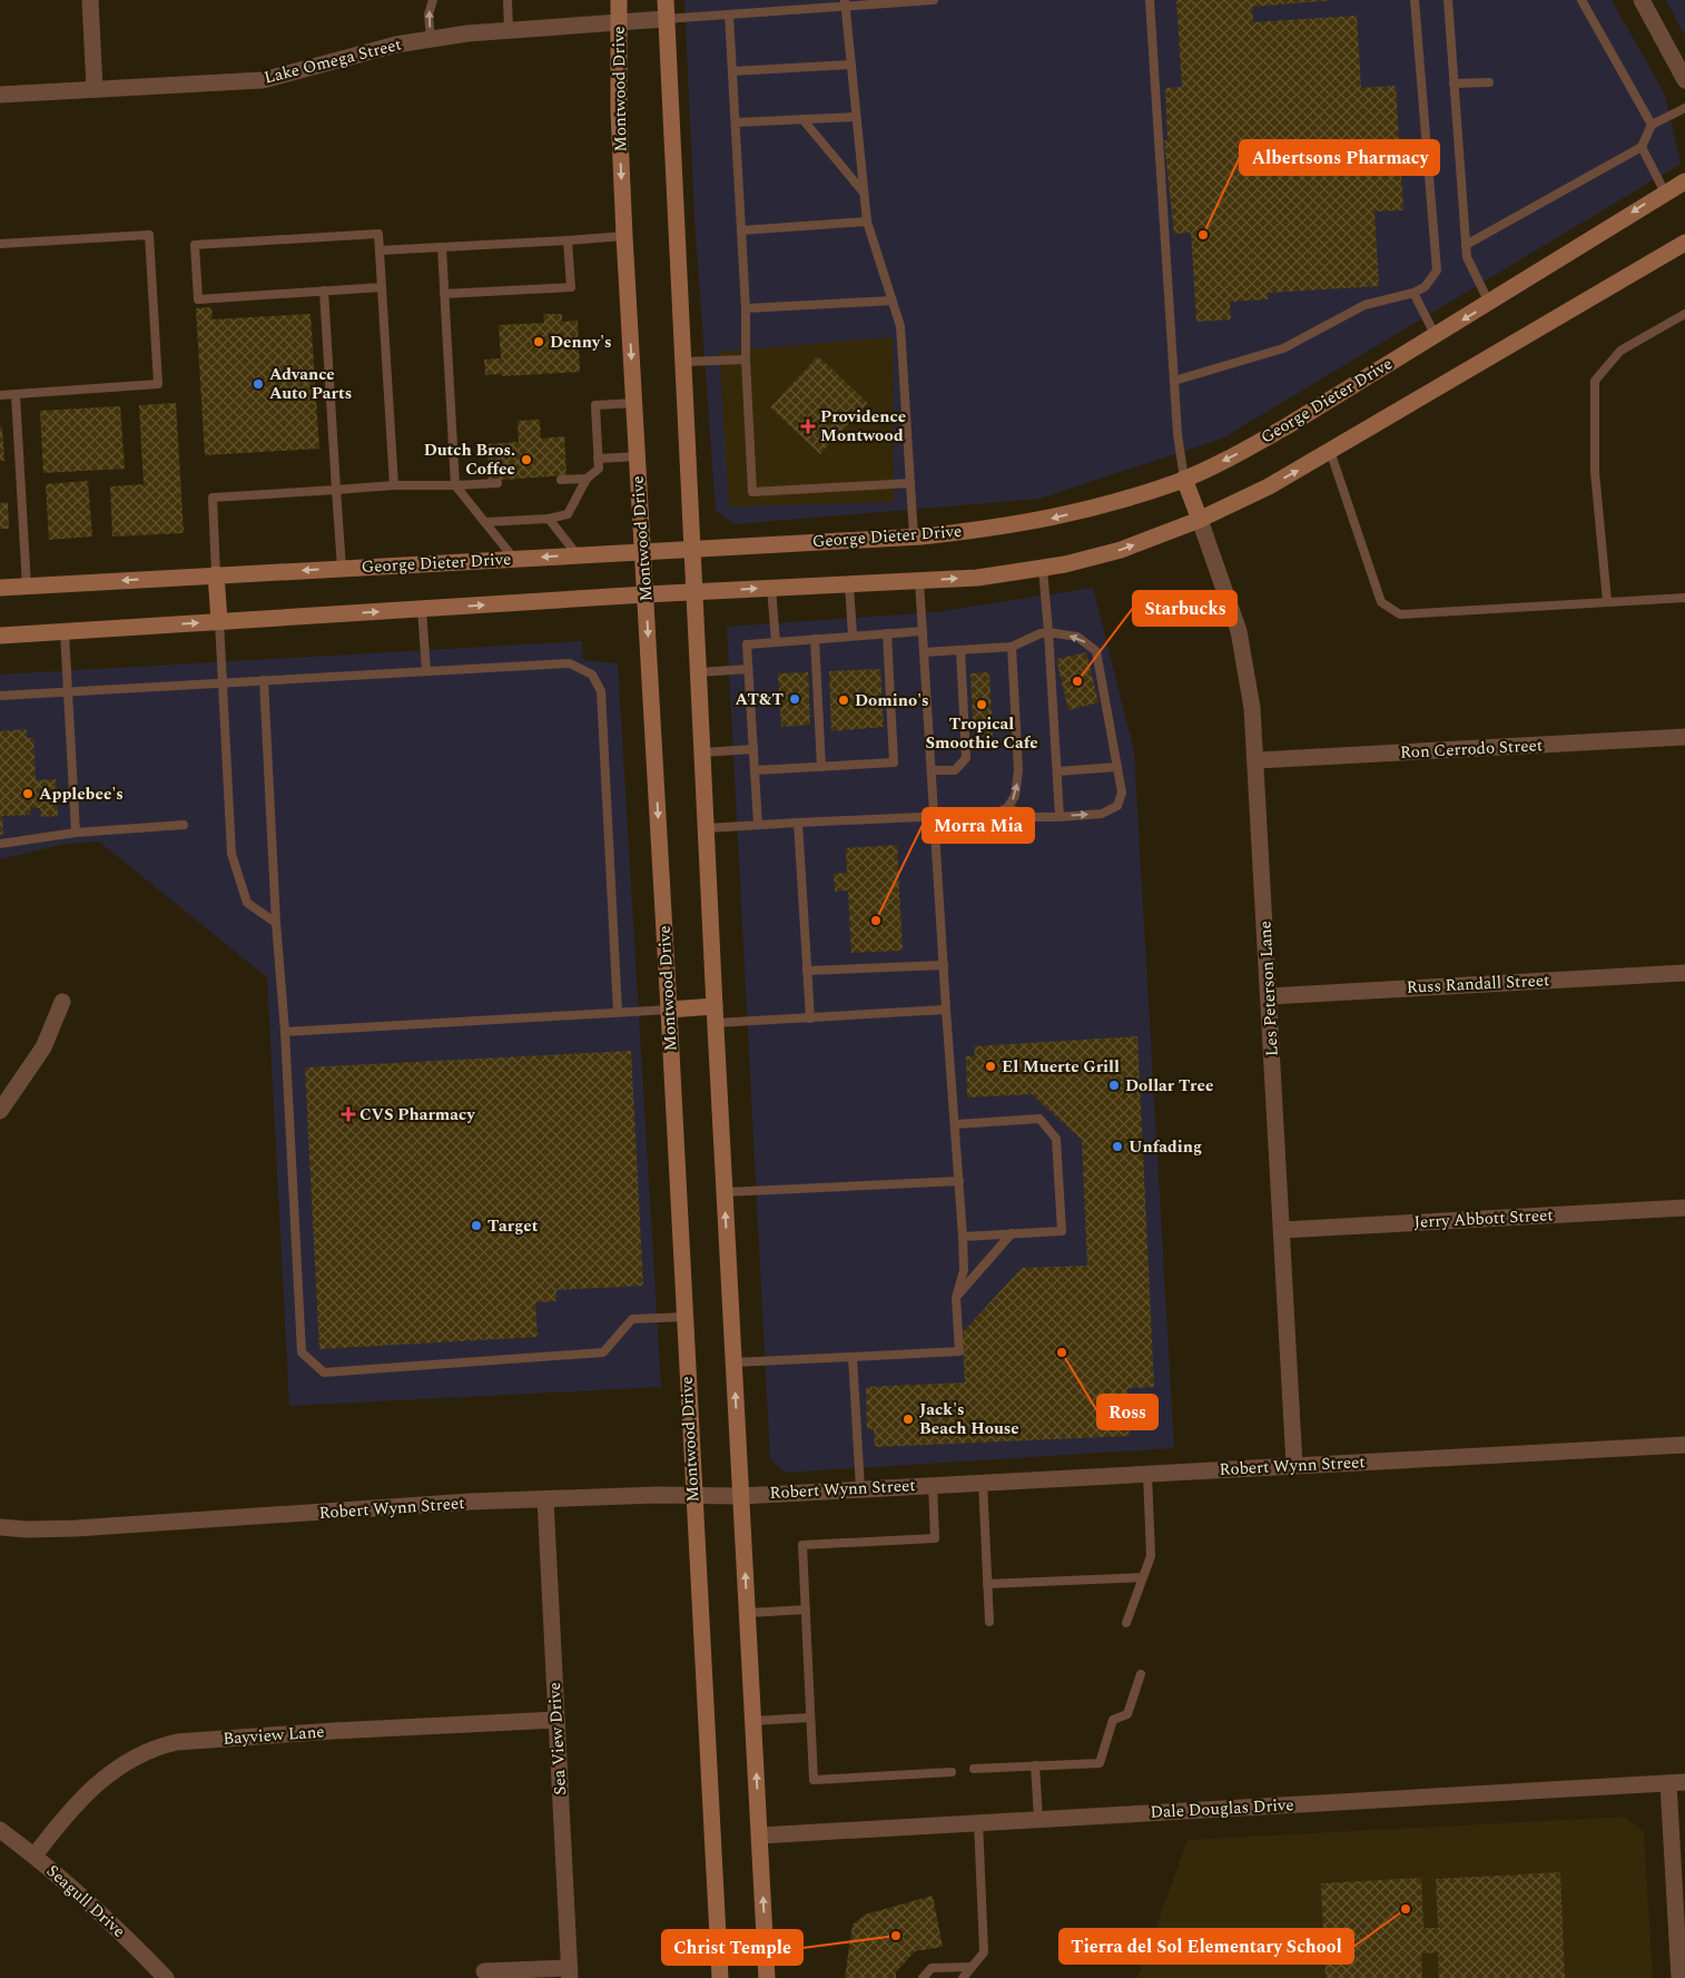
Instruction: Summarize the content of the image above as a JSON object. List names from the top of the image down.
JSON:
{
  "streets": {
    "main road": ["Montwood Drive", "George Dieter Drive"],
    "street": [
      "Lake Omega Street",
      "Ron Cerrodo Street",
      "Russ Randall Street",
      "Les Peterson Lane",
      "Jerry Abbott Street",
      "Robert Wynn Street",
      "Bayview Lane",
      "Sea View Drive",
      "Dale Douglas Drive",
      "Seagull Drive"
    ]
  },
  "crossings": [
    ["Lake Omega Street", "Montwood Drive"],
    ["Montwood Drive", "George Dieter Drive"],
    ["Montwood Drive", "Robert Wynn Street"],
    ["Ron Cerrodo Street", "Les Peterson Lane"],
    ["Russ Randall Street", "Les Peterson Lane"],
    ["Les Peterson Lane", "Jerry Abbott Street"],
    ["Les Peterson Lane", "Robert Wynn Street"],
    ["Robert Wynn Street", "Sea View Drive"],
    ["Bayview Lane", "Sea View Drive"],
    ["Bayview Lane", "Seagull Drive"]
  ],
  "places": {
    "other": [
      "Albertsons Pharmacy",
      "Denny's",
      "Advance Auto Parts",
      "Dutch Bros. Coffee",
      "Starbucks",
      "AT&T",
      "Domino's",
      "Tropical Smoothie Cafe",
      "Applebee's",
      "Morra Mia",
      "El Muerte Grill",
      "Dollar Tree",
      "Unfading",
      "Target",
      "Ross",
      "Jack's Beach House",
      "Tierra del Sol Elementary School",
      "Christ Temple"
    ],
    "health": ["Providence Montwood", "CVS Pharmacy"]
  }
}
